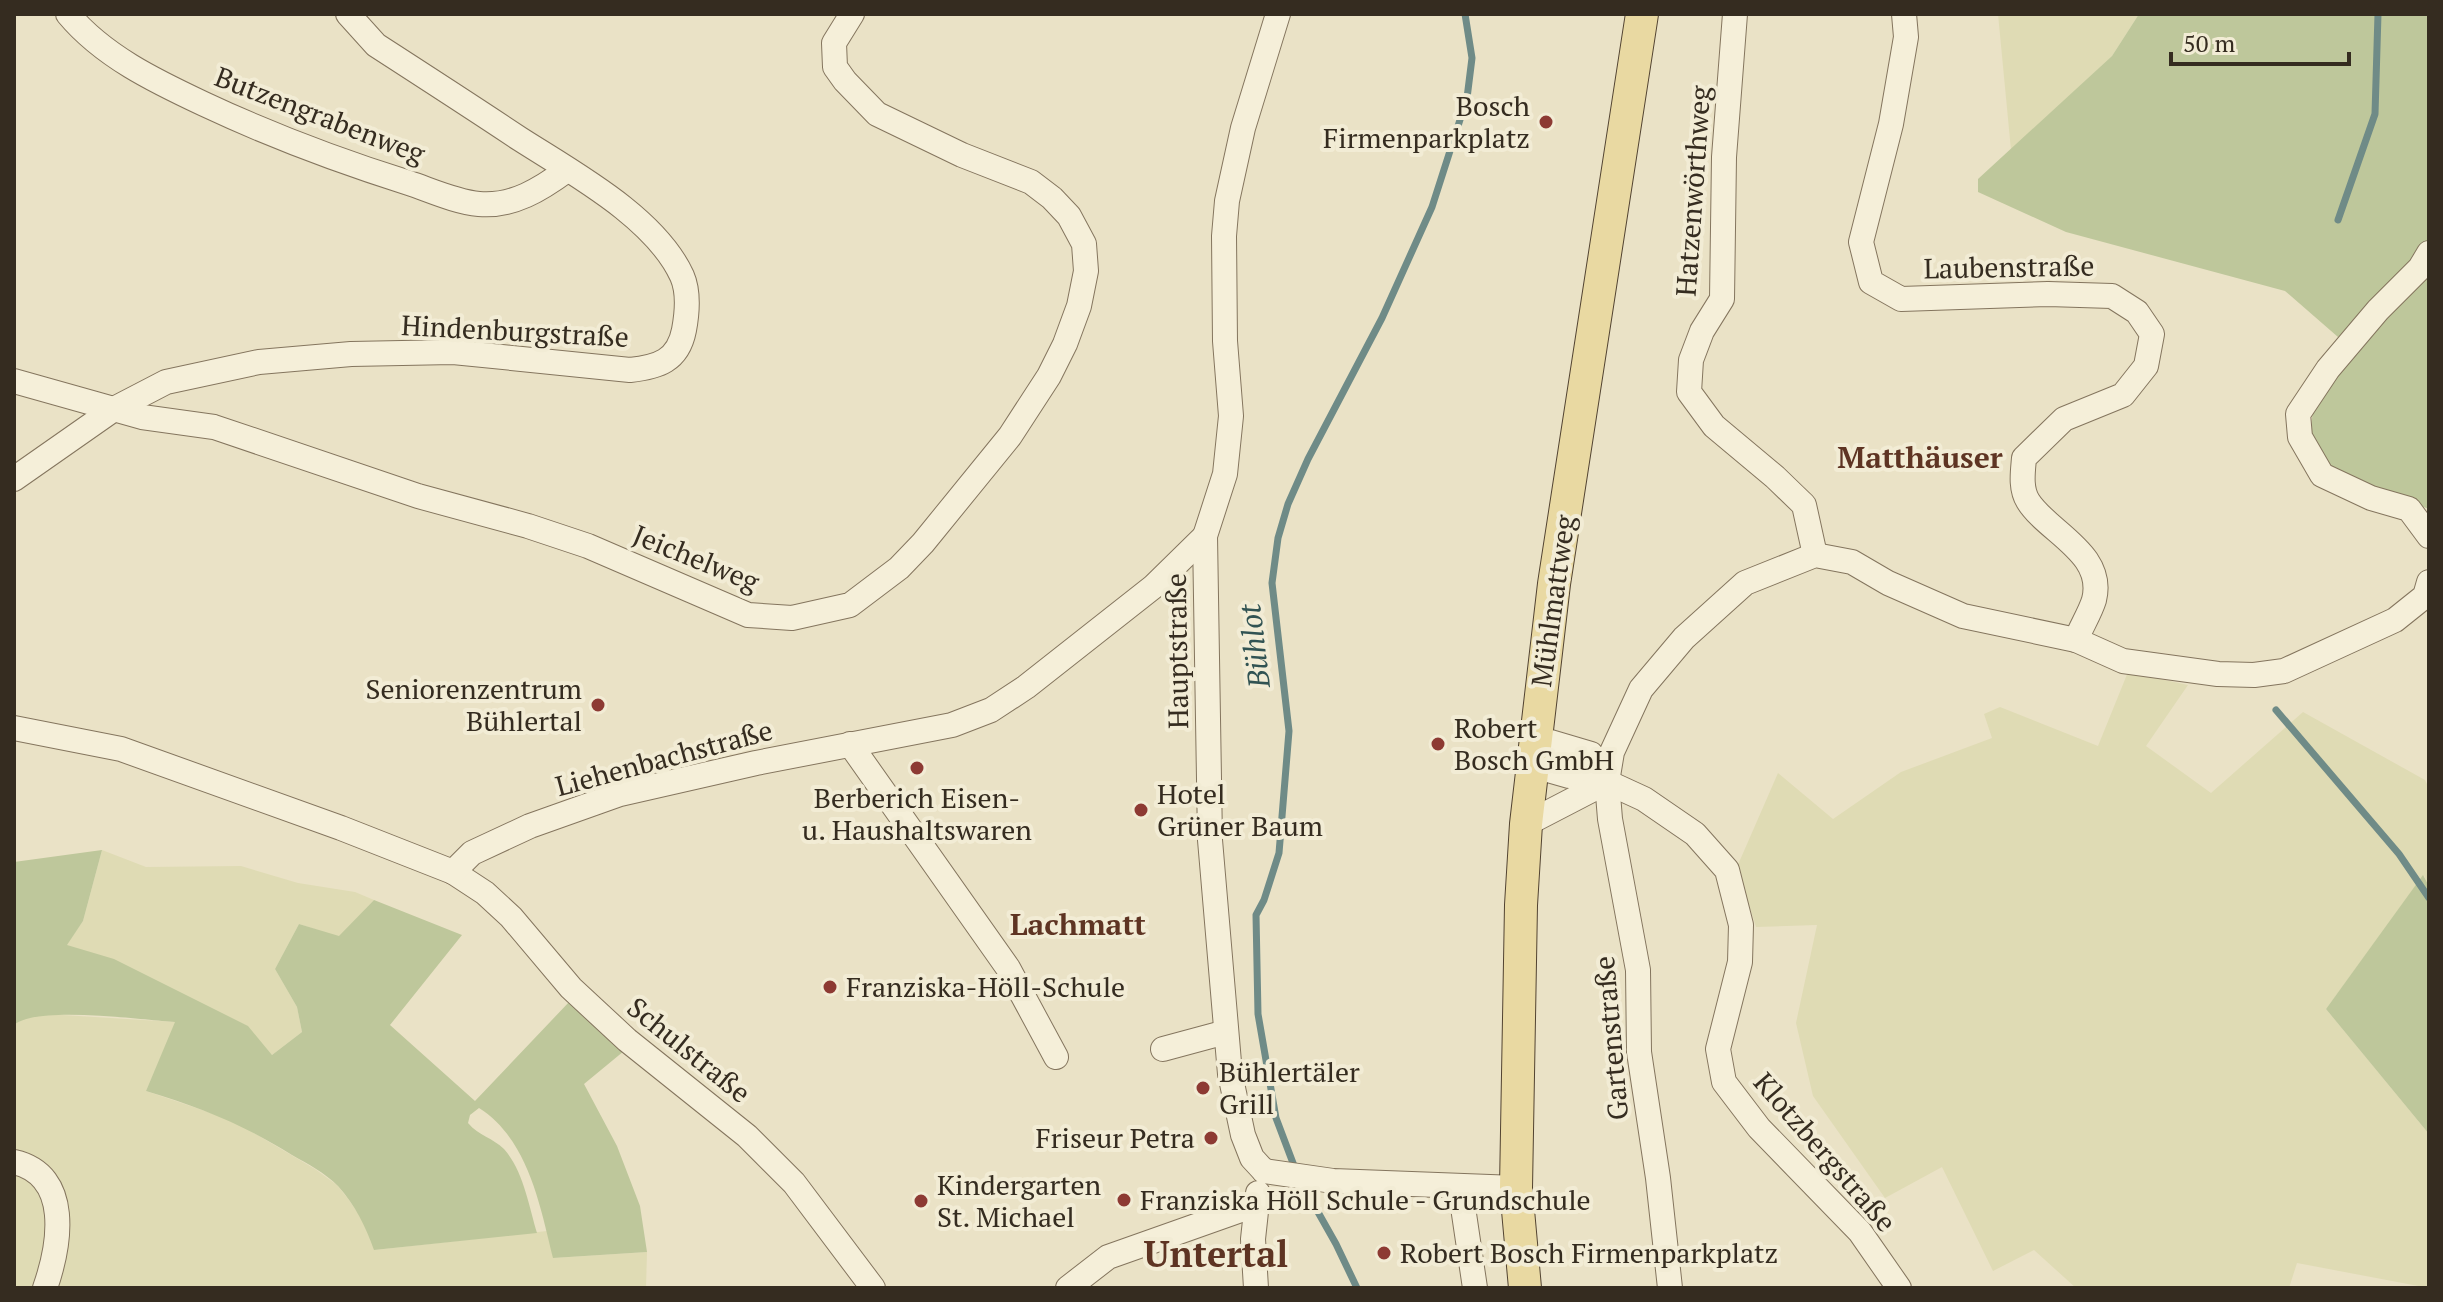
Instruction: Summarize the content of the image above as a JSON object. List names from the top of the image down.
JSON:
{
  "streets": {
    "main road": ["Mühlmattweg"],
    "street": [
      "Butzengrabenweg",
      "Hatzenwörthweg",
      "Laubenstraße",
      "Hindenburgstraße",
      "Jeichelweg",
      "Hauptstraße",
      "Liehenbachstraße",
      "Gartenstraße",
      "Schulstraße",
      "Klotzbergstraße"
    ]
  },
  "crossings": [
    ["Butzengrabenweg", "Hindenburgstraße"],
    ["Hindenburgstraße", "Jeichelweg"],
    ["Mühlmattweg", "Klotzbergstraße"],
    ["Hauptstraße", "Liehenbachstraße"],
    ["Liehenbachstraße", "Schulstraße"],
    ["Gartenstraße", "Klotzbergstraße"]
  ],
  "districts": ["Matthäuser", "Lachmatt", "Untertal"],
  "water": ["Bühlot"],
  "places": [
    "Bosch Firmenparkplatz",
    "Seniorenzentrum Bühlertal",
    "Robert Bosch GmbH",
    "Berberich Eisen- u. Haushaltswaren",
    "Hotel Grüner Baum",
    "Franziska-Höll-Schule",
    "Bühlertäler Grill",
    "Friseur Petra",
    "Franziska Höll Schule - Grundschule",
    "Kindergarten St. Michael",
    "Robert Bosch Firmenparkplatz"
  ],
  "scale_bar": "50 m"
}
